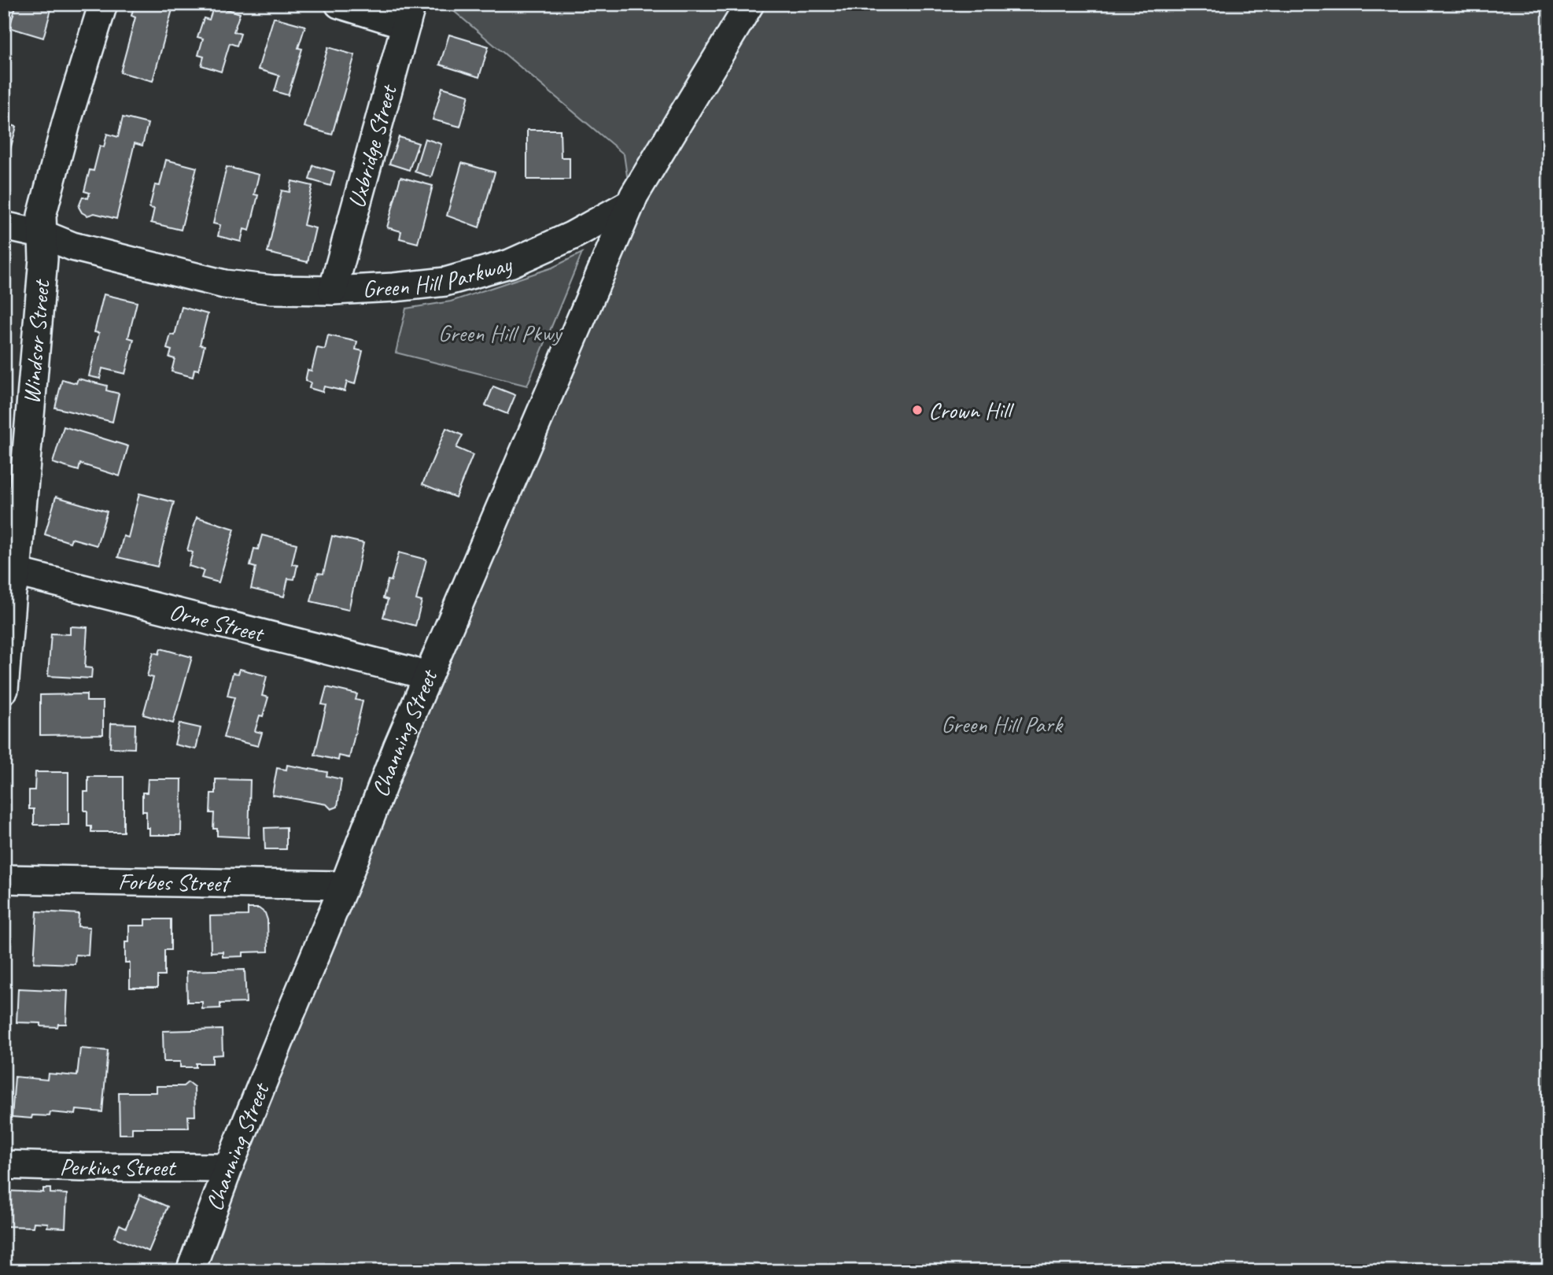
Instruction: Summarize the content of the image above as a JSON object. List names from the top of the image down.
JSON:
{
  "streets": {
    "street": [
      "Uxbridge Street",
      "Green Hill Parkway",
      "Windsor Street",
      "Orne Street",
      "Channing Street",
      "Forbes Street",
      "Perkins Street"
    ]
  },
  "crossings": [
    ["Uxbridge Street", "Green Hill Parkway"],
    ["Green Hill Parkway", "Windsor Street"],
    ["Green Hill Parkway", "Channing Street"],
    ["Windsor Street", "Orne Street"],
    ["Orne Street", "Channing Street"],
    ["Channing Street", "Forbes Street"],
    ["Channing Street", "Perkins Street"]
  ],
  "parks": ["Green Hill Pkwy", "Green Hill Park"],
  "places": ["Crown Hill"]
}
